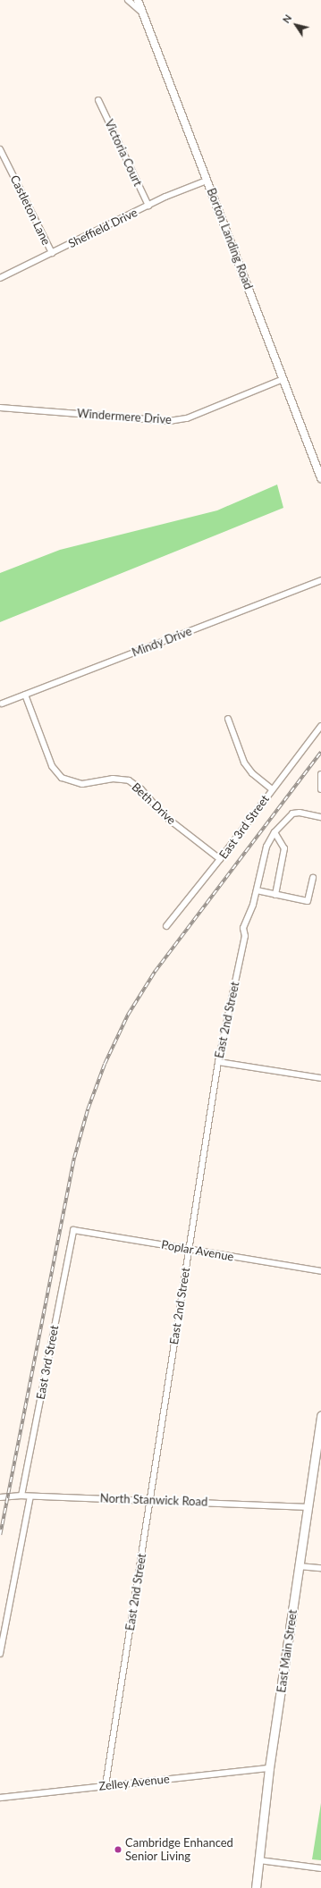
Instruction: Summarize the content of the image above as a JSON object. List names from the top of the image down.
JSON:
{
  "streets": {
    "main road": ["East Main Street"],
    "street": [
      "Victoria Court",
      "Castleton Lane",
      "Sheffield Drive",
      "Borton Landing Road",
      "Windermere Drive",
      "Mindy Drive",
      "Beth Drive",
      "East 3rd Street",
      "East 2nd Street",
      "Poplar Avenue",
      "North Stanwick Road",
      "Zelley Avenue"
    ]
  },
  "crossings": [
    ["Victoria Court", "Sheffield Drive"],
    ["Castleton Lane", "Sheffield Drive"],
    ["Sheffield Drive", "Borton Landing Road"],
    ["Borton Landing Road", "Windermere Drive"],
    ["Mindy Drive", "Beth Drive"],
    ["Beth Drive", "East 3rd Street"],
    ["East 3rd Street", "Poplar Avenue"],
    ["East 3rd Street", "North Stanwick Road"],
    ["East 2nd Street", "Poplar Avenue"],
    ["East 2nd Street", "North Stanwick Road"],
    ["East 2nd Street", "Zelley Avenue"],
    ["North Stanwick Road", "East Main Street"],
    ["East Main Street", "Zelley Avenue"]
  ],
  "places": ["Cambridge Enhanced Senior Living"],
  "north": "top left"
}
